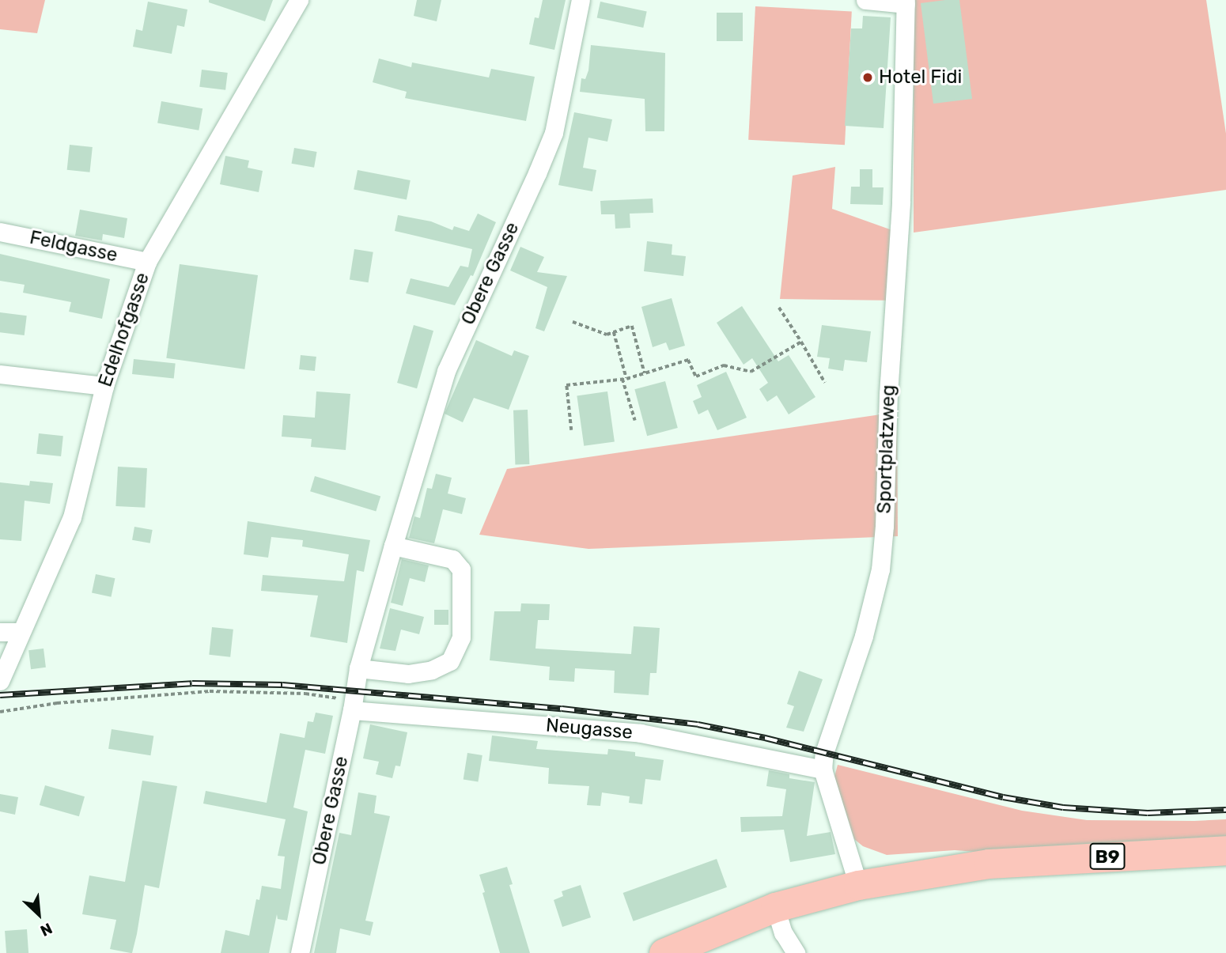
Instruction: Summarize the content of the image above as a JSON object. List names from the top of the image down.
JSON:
{
  "streets": {
    "main road": ["B9"],
    "street": [
      "Feldgasse",
      "Obere Gasse",
      "Edelhofgasse",
      "Sportplatzweg",
      "Neugasse"
    ]
  },
  "crossings": [
    ["Feldgasse", "Edelhofgasse"],
    ["Obere Gasse", "Neugasse"],
    ["Sportplatzweg", "Neugasse"],
    ["Sportplatzweg", "B9"]
  ],
  "places": ["Hotel Fidi"],
  "north": "bottom right"
}
